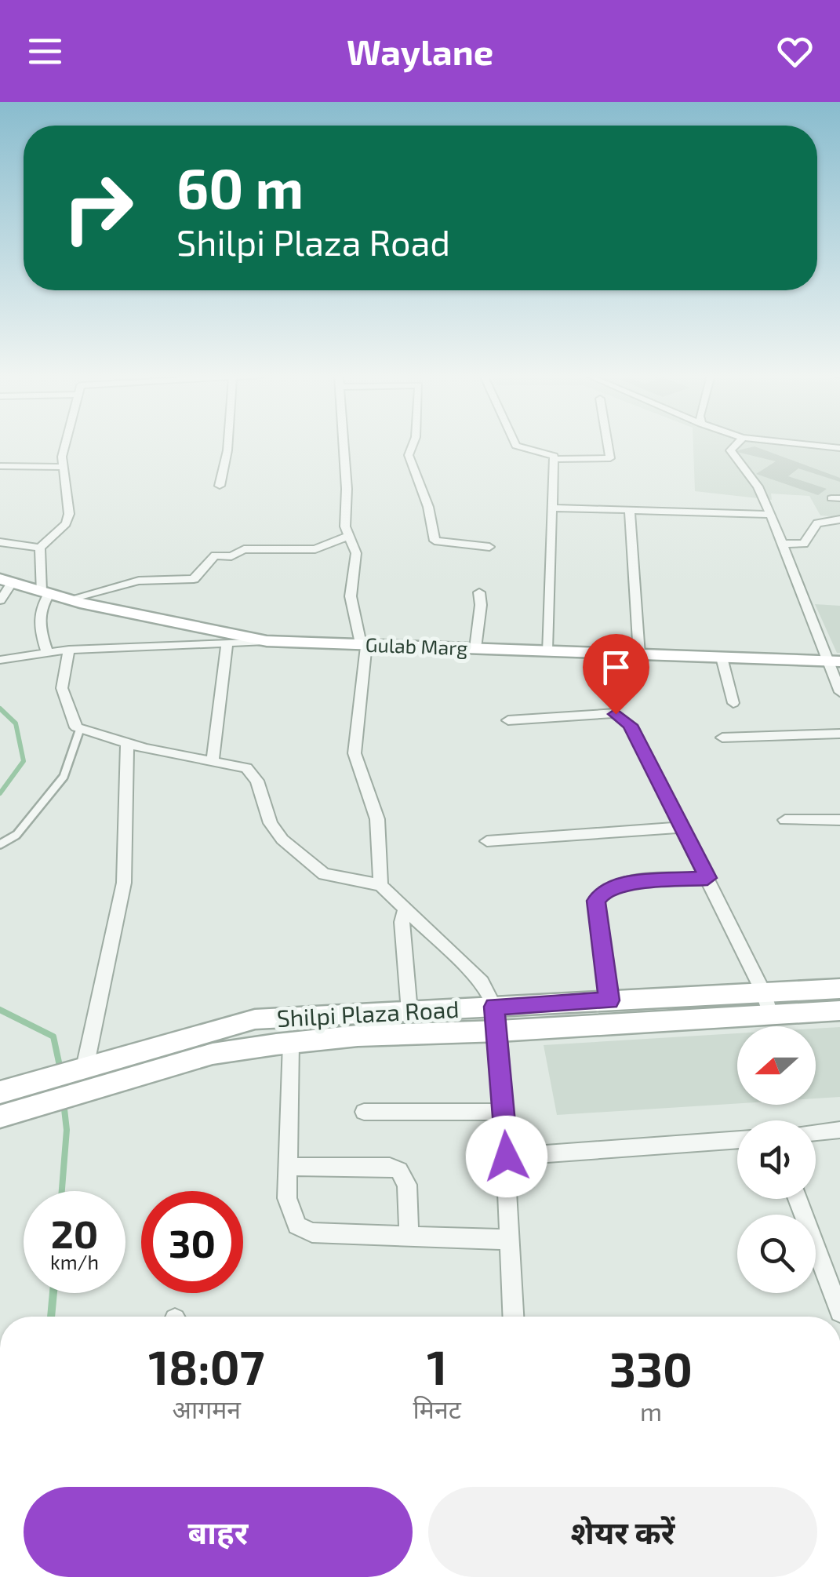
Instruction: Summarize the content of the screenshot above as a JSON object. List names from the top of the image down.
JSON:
{
  "streets": {
    "street": ["Gulab Marg", "Shilpi Plaza Road"]
  },
  "north": "left",
  "page": {
    "header": "Waylane",
    "turn": ["60 m", "Shilpi Plaza Road"],
    "speed": "20 km/h",
    "limit": "30",
    "eta": [
      "18:07",
      "आगमन",
      "1",
      "मिनट",
      "330",
      "m"
    ],
    "buttons": ["बाहर", "शेयर करें"]
  }
}
